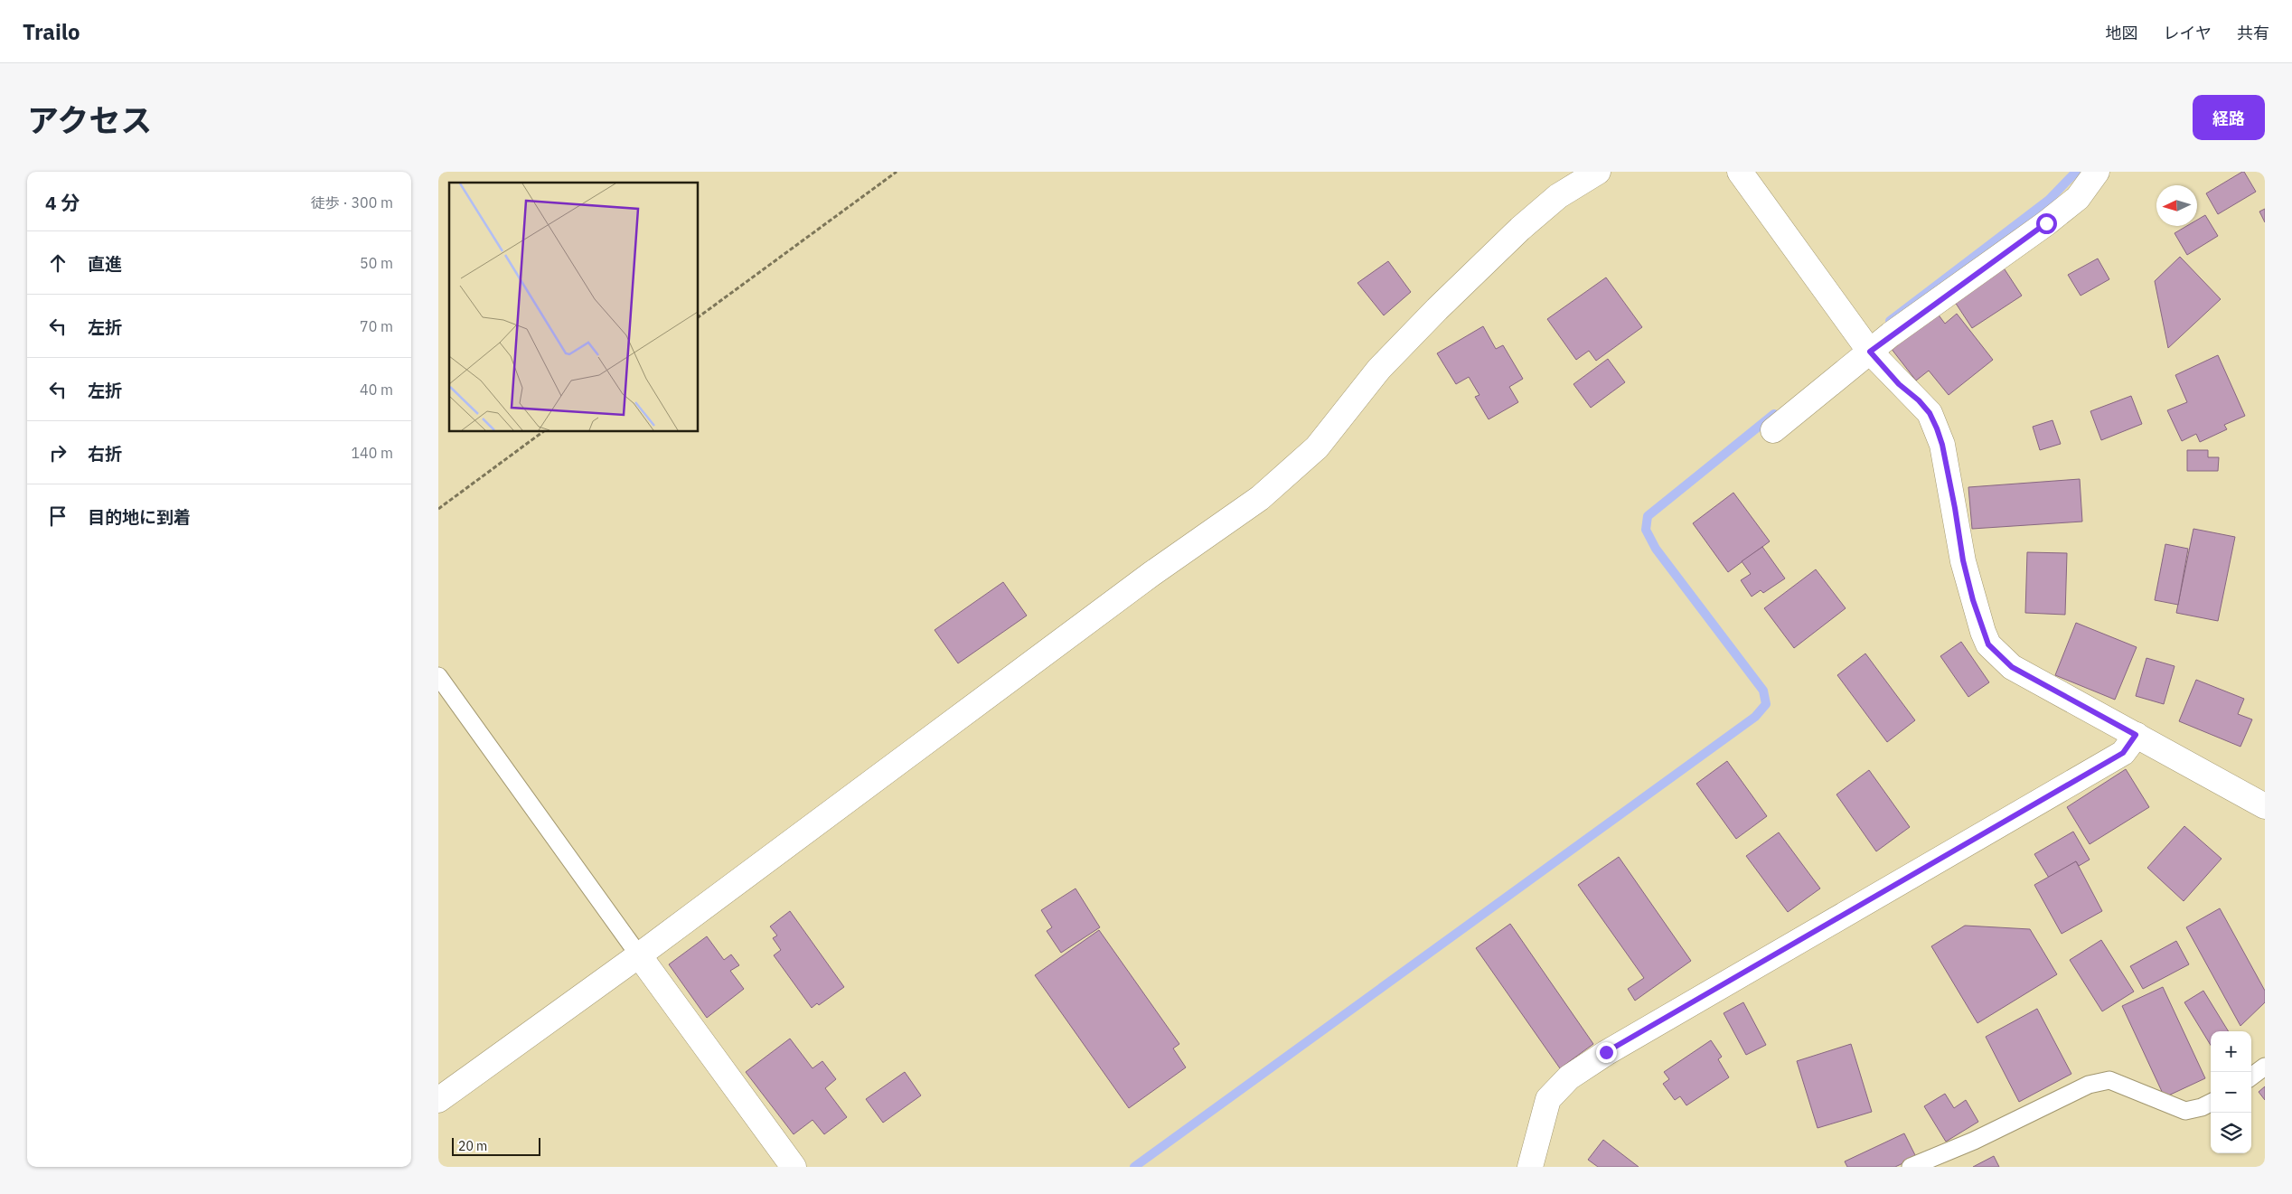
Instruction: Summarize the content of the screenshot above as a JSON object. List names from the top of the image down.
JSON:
{
  "scale_bar": "20 m",
  "north": "left",
  "page": {
    "header": "Trailo",
    "nav": ["地図", "レイヤ", "共有"],
    "title": "アクセス",
    "buttons": "経路",
    "heading": ["4 分", "徒歩 · 300 m"],
    "list": [
      ["直進", "50 m"],
      ["左折", "70 m"],
      ["左折", "40 m"],
      ["右折", "140 m"],
      "目的地に到着"
    ],
    "map_buttons": ["+", "−"],
    "scale": "20 m"
  }
}
